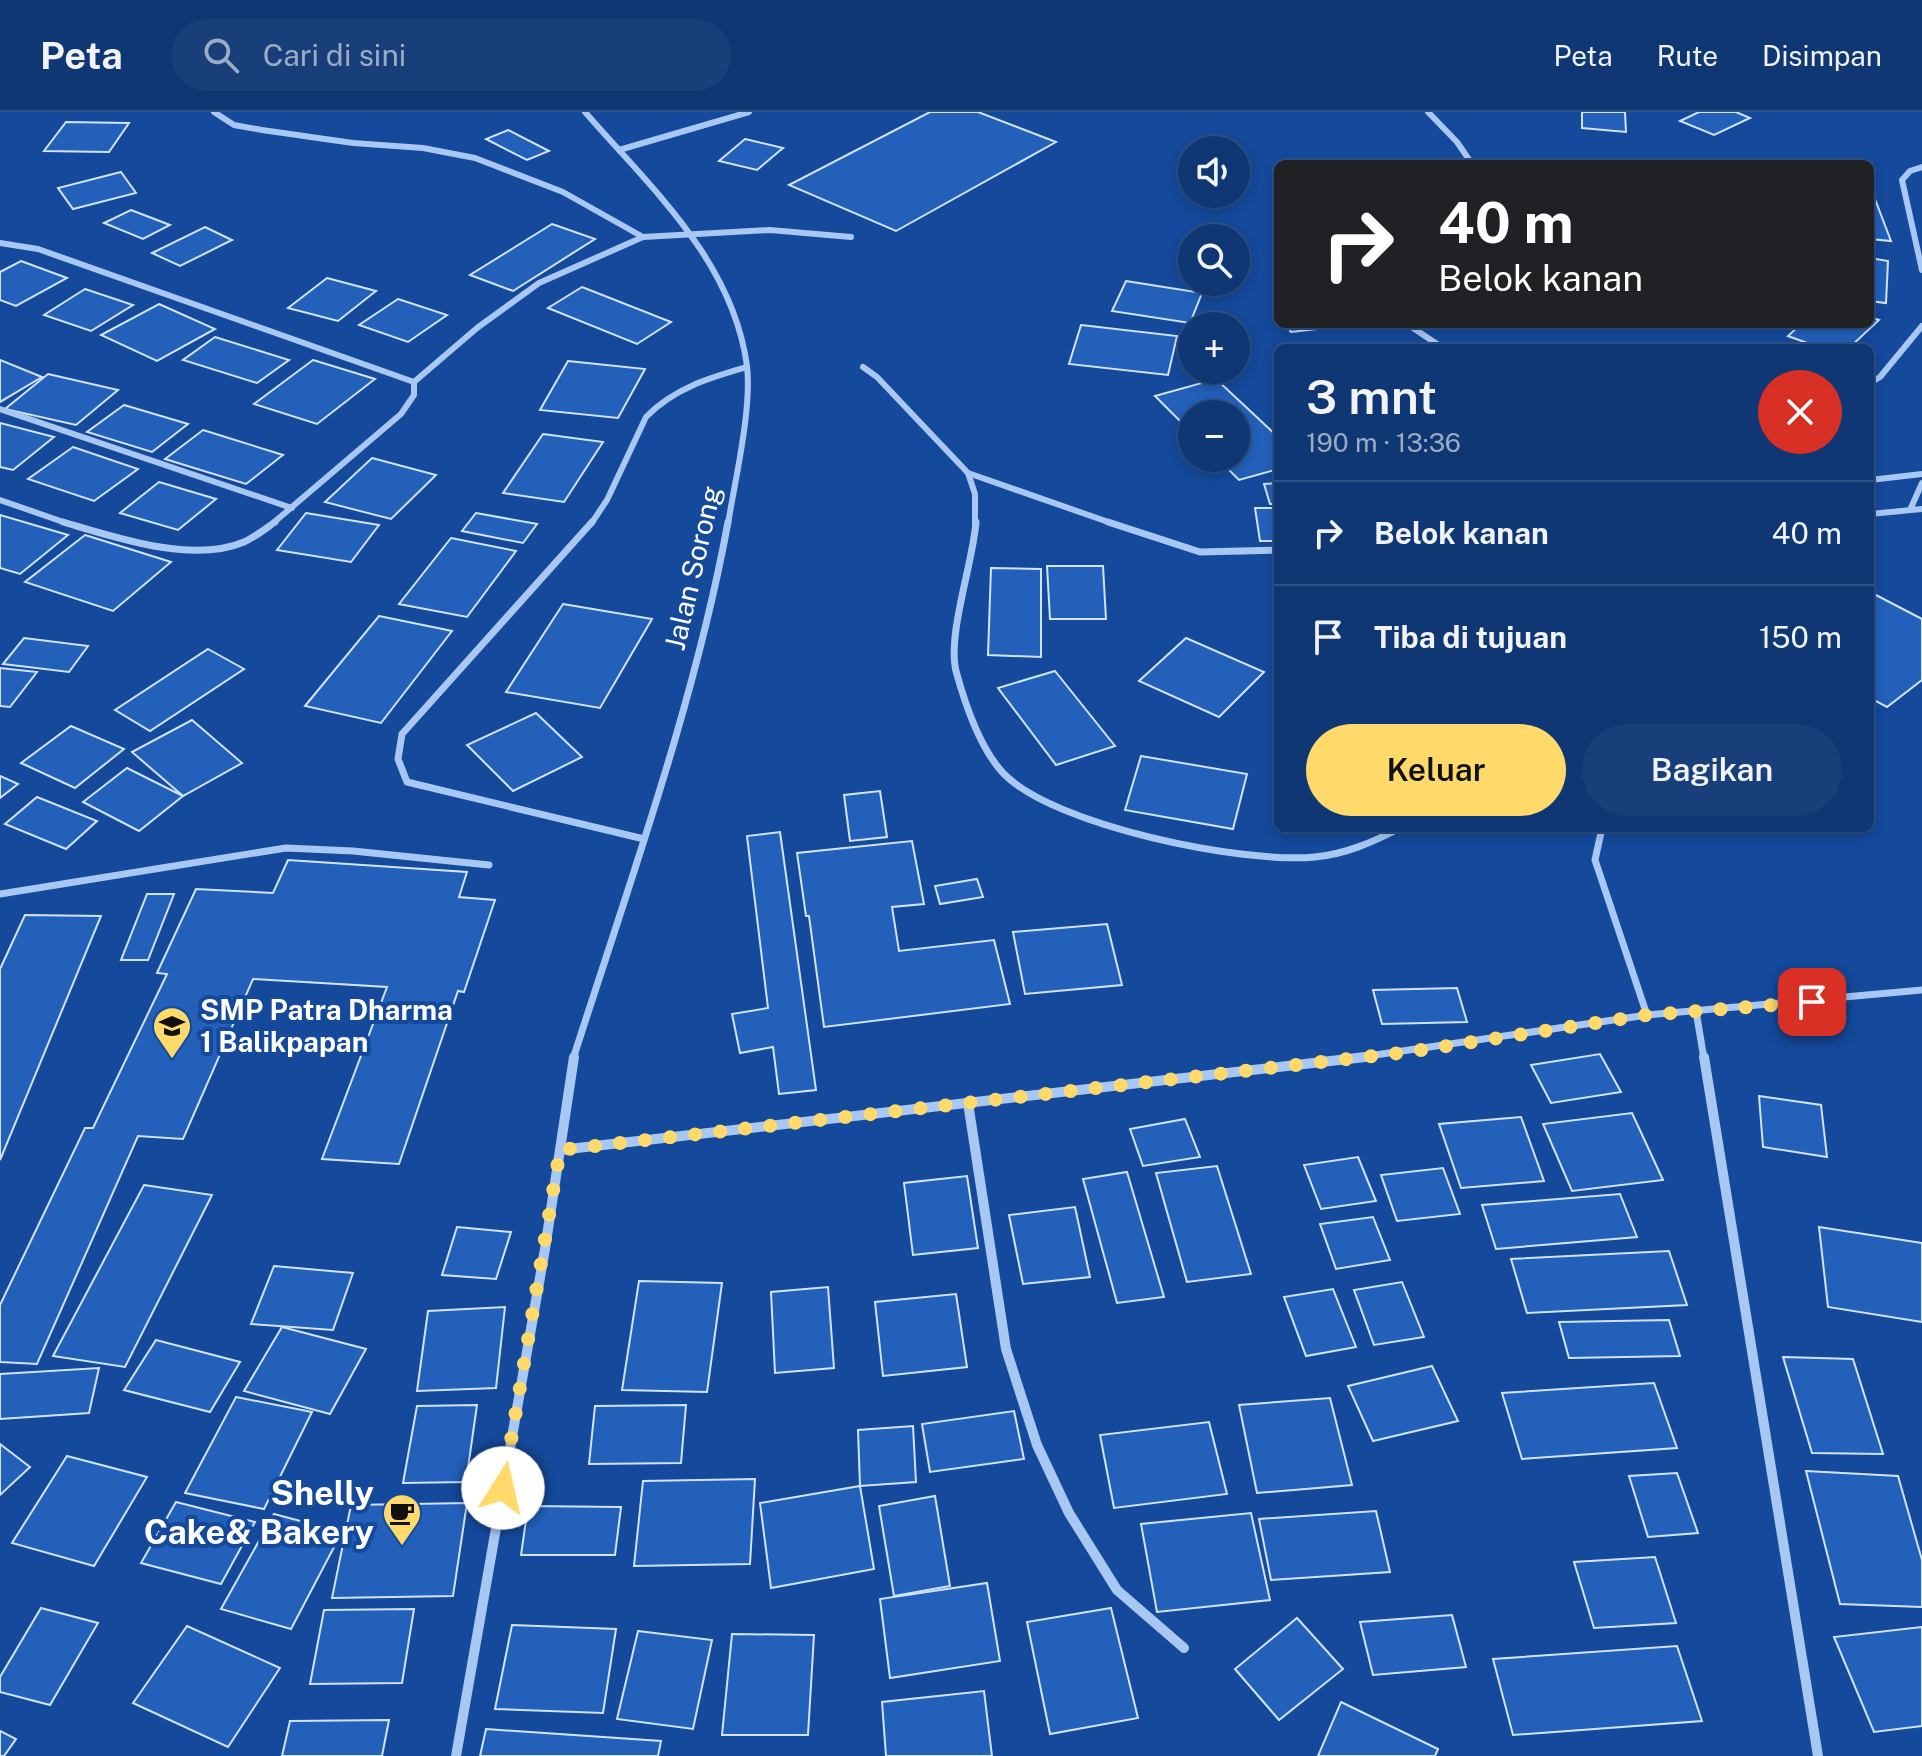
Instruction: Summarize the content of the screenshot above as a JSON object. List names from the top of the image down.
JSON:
{
  "streets": {
    "street": ["Jalan Sorong"]
  },
  "places": {
    "school or university": ["SMP Patra Dharma 1 Balikpapan"],
    "cafe": ["Shelly Cake& Bakery"]
  },
  "page": {
    "header": "Peta",
    "search": "Cari di sini",
    "nav": ["Peta", "Rute", "Disimpan"],
    "map_buttons": ["+", "−"],
    "turn": ["40 m", "Belok kanan"],
    "heading": ["3 mnt", "190 m · 13:36"],
    "list": [
      {
        "name": "Belok kanan",
        "value": "40 m"
      },
      {
        "name": "Tiba di tujuan",
        "value": "150 m"
      }
    ],
    "buttons": ["Keluar", "Bagikan"]
  }
}
